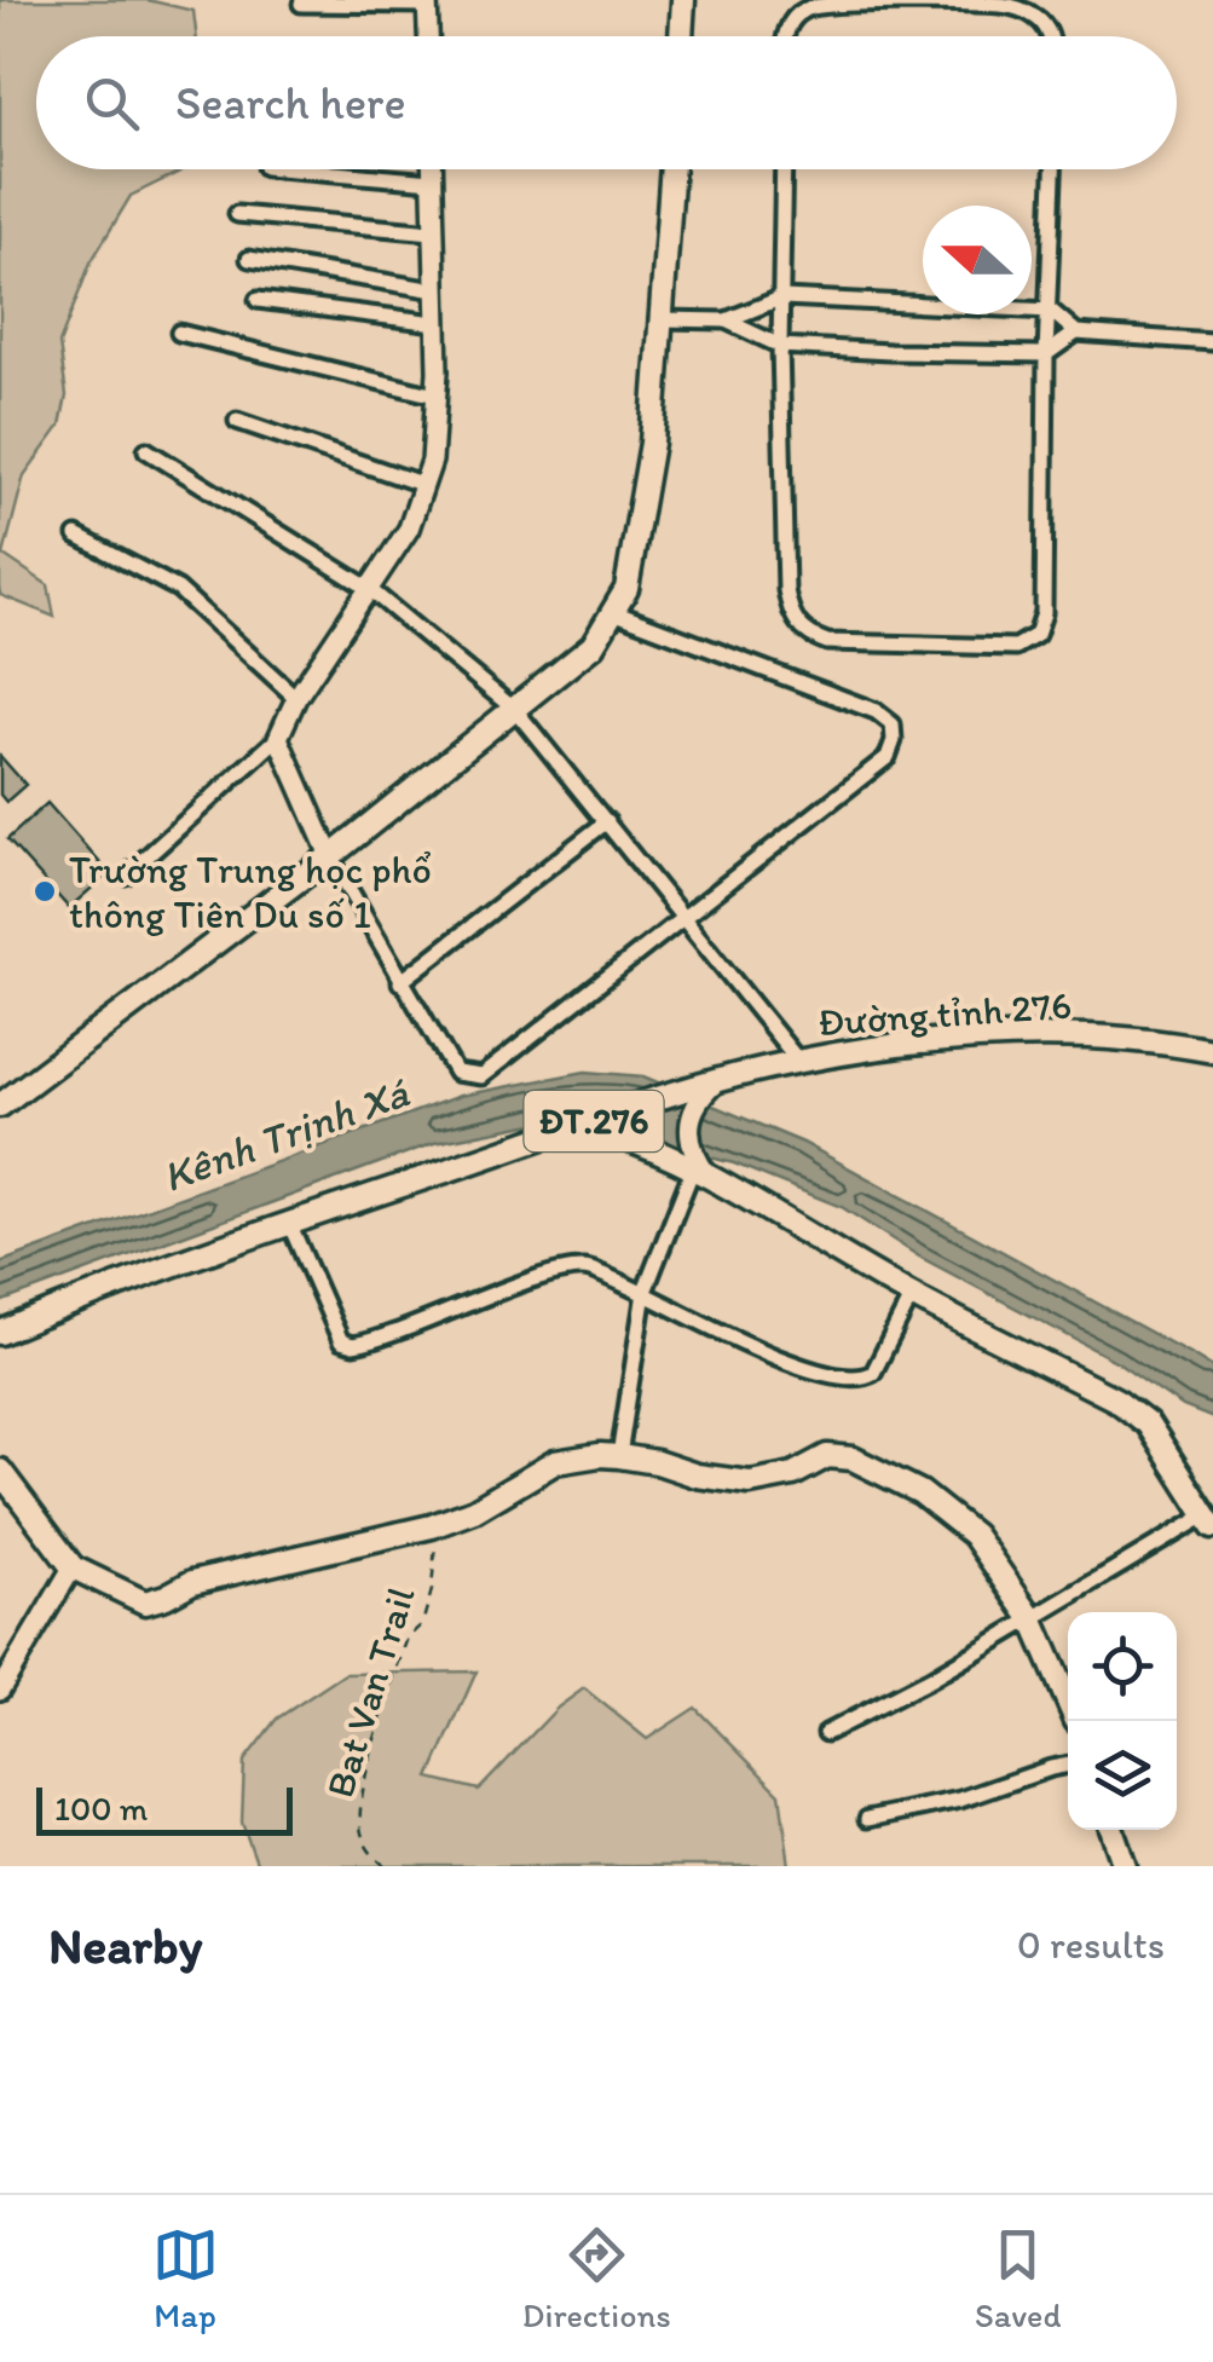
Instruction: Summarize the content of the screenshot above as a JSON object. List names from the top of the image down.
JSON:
{
  "streets": {
    "main road": ["Đường tỉnh 276", "ĐT.276"],
    "path": ["Bat Van Trail"]
  },
  "water": ["Kênh Trịnh Xá"],
  "places": ["Trường Trung học phổ thông Tiên Du số 1"],
  "scale_bar": "100 m",
  "north": "left",
  "page": {
    "search": "Search here",
    "scale": "100 m",
    "heading": ["Nearby", "0 results"],
    "nav": ["Map", "Directions", "Saved"]
  }
}
